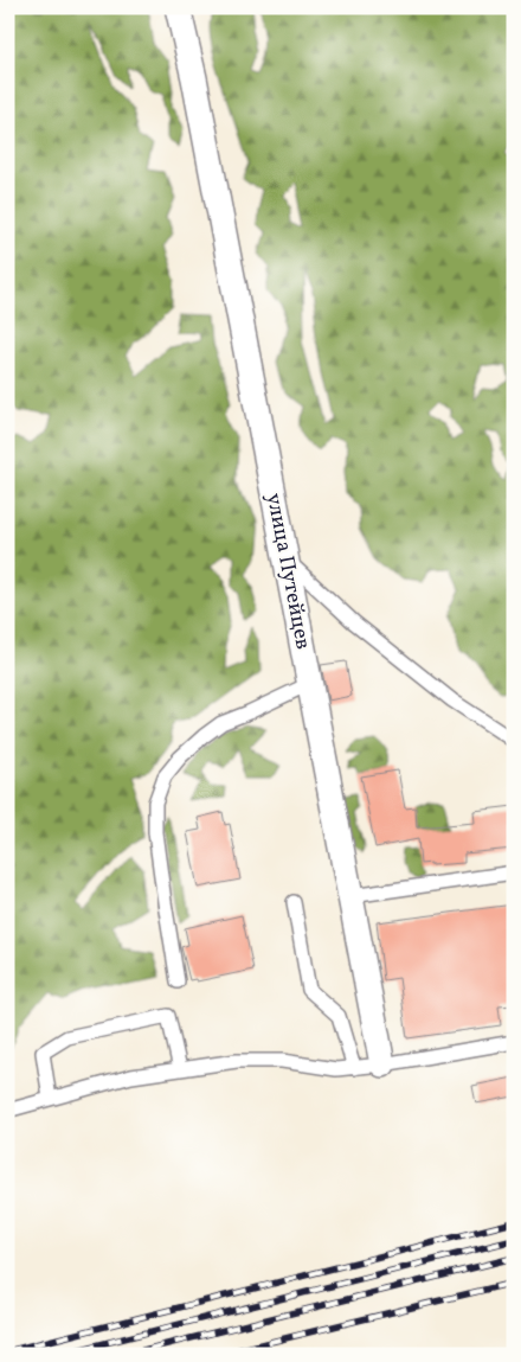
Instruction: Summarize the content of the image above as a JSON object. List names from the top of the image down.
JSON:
{
  "streets": {
    "street": ["улица Путейцев"]
  }
}
